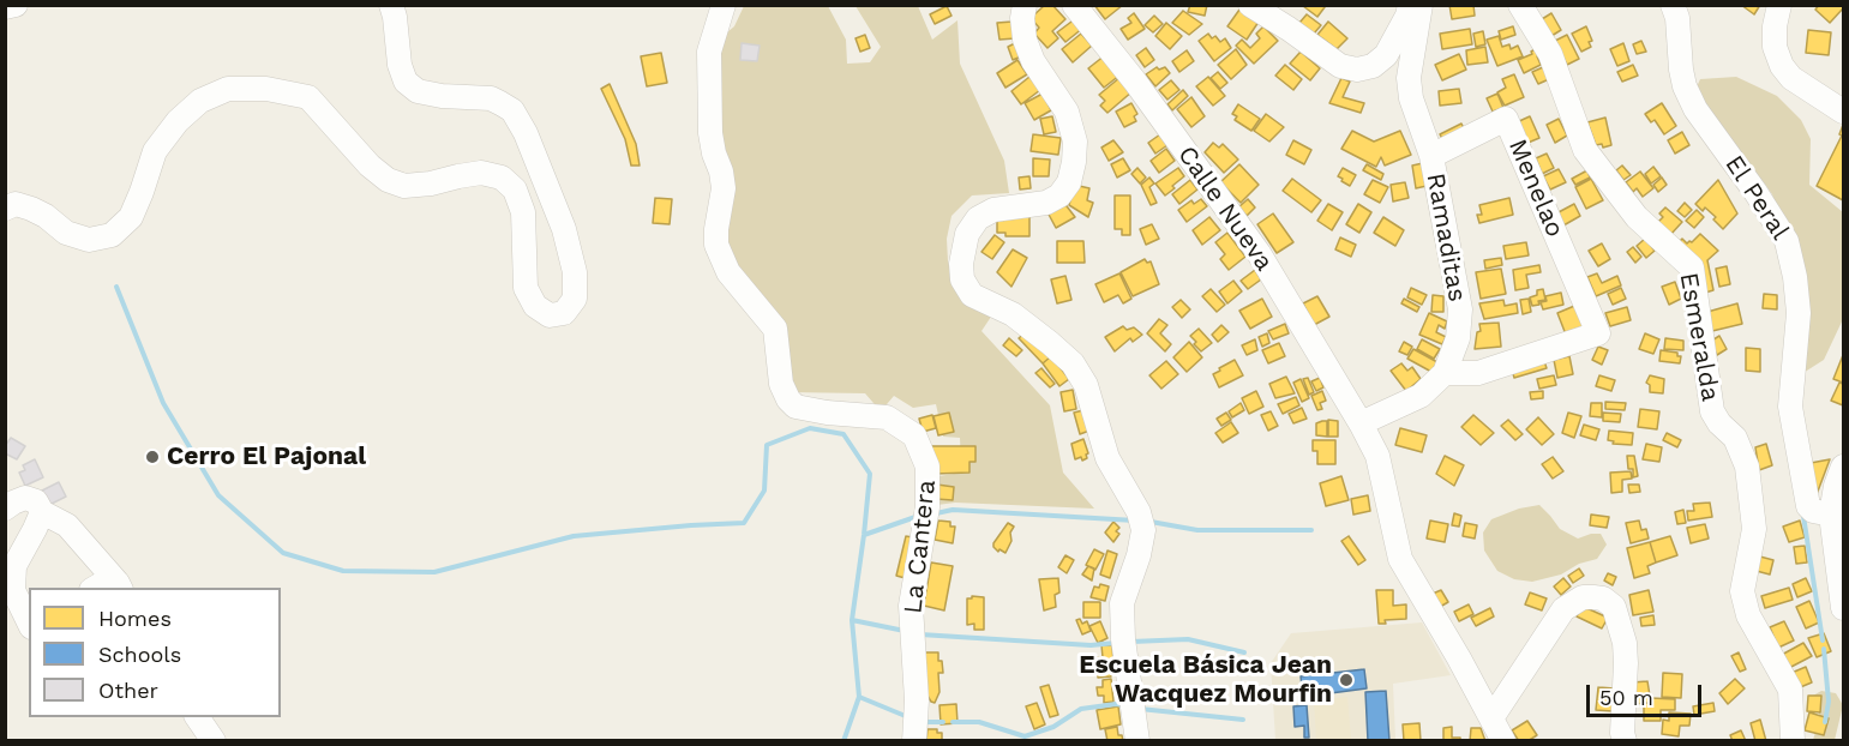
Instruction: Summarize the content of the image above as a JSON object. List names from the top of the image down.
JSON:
{
  "streets": {
    "street": [
      "Menelao",
      "El Peral",
      "Calle Nueva",
      "Ramaditas",
      "Esmeralda",
      "La Cantera"
    ]
  },
  "crossings": [
    ["Menelao", "Ramaditas"],
    ["Calle Nueva", "Ramaditas"]
  ],
  "places": ["Cerro El Pajonal", "Escuela Básica Jean Wacquez Mourfin"],
  "legend": ["Homes", "Schools", "Other"],
  "scale_bar": "50 m"
}
